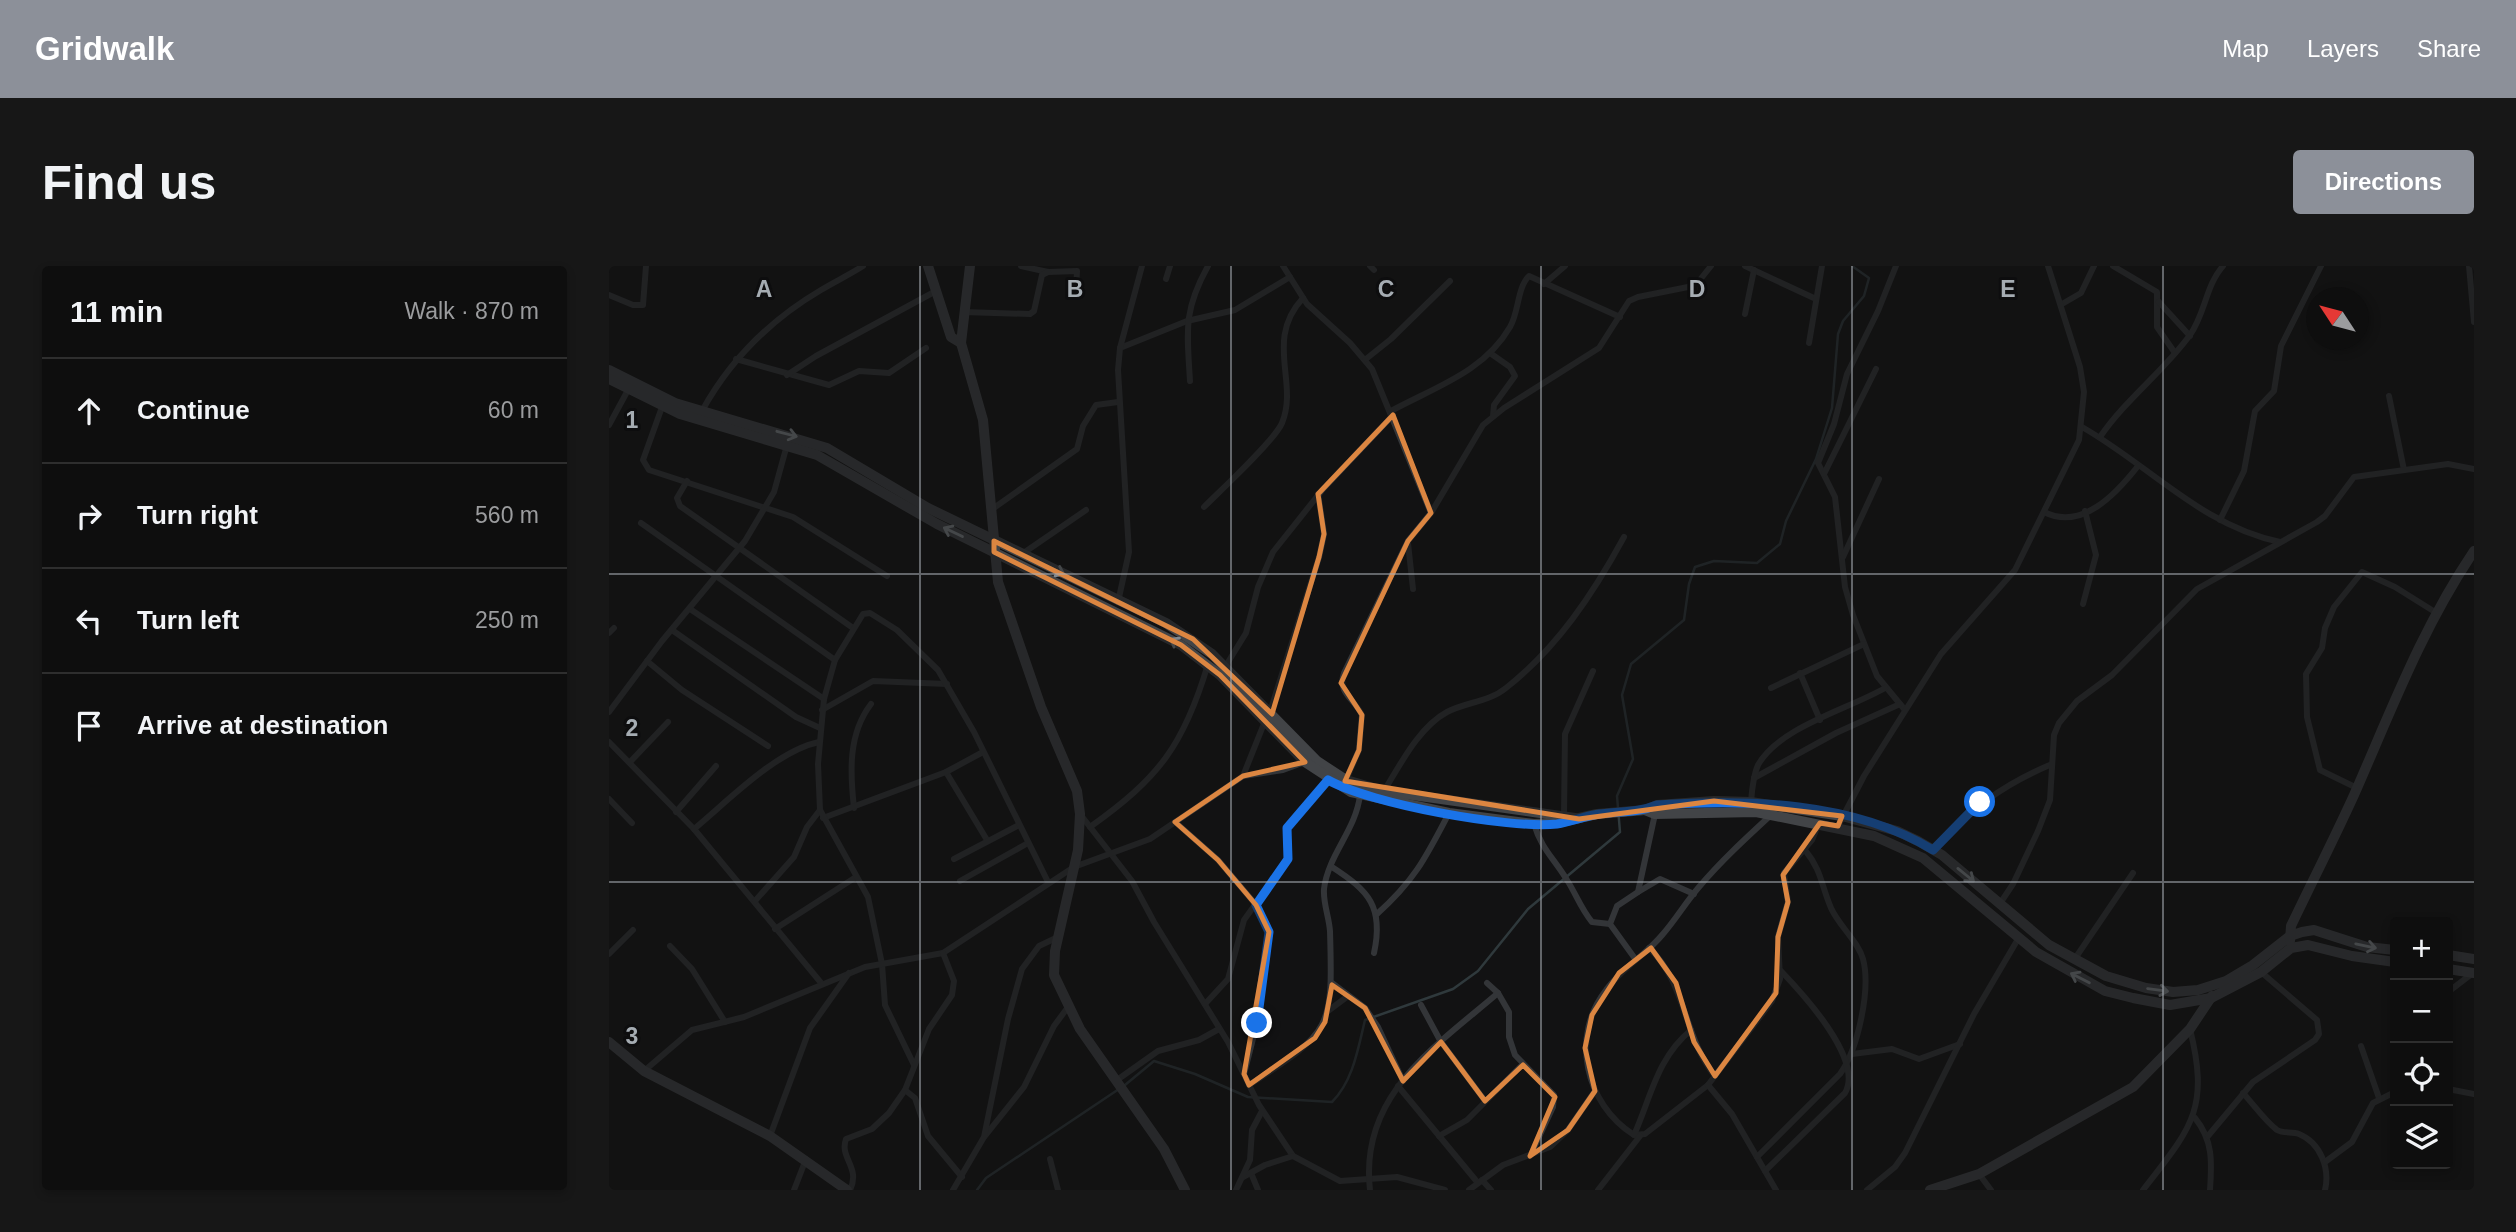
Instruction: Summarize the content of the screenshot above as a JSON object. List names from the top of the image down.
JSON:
{
  "north": "top left",
  "page": {
    "header": "Gridwalk",
    "nav": ["Map", "Layers", "Share"],
    "buttons": "Directions",
    "title": "Find us",
    "heading": ["11 min", "Walk · 870 m"],
    "list": [
      ["Continue", "60 m"],
      ["Turn right", "560 m"],
      ["Turn left", "250 m"],
      "Arrive at destination"
    ],
    "map_buttons": ["+", "−"]
  },
  "grid": {
    "columns": [
      "A",
      "B",
      "C",
      "D",
      "E"
    ],
    "rows": ["1", "2", "3"]
  }
}
